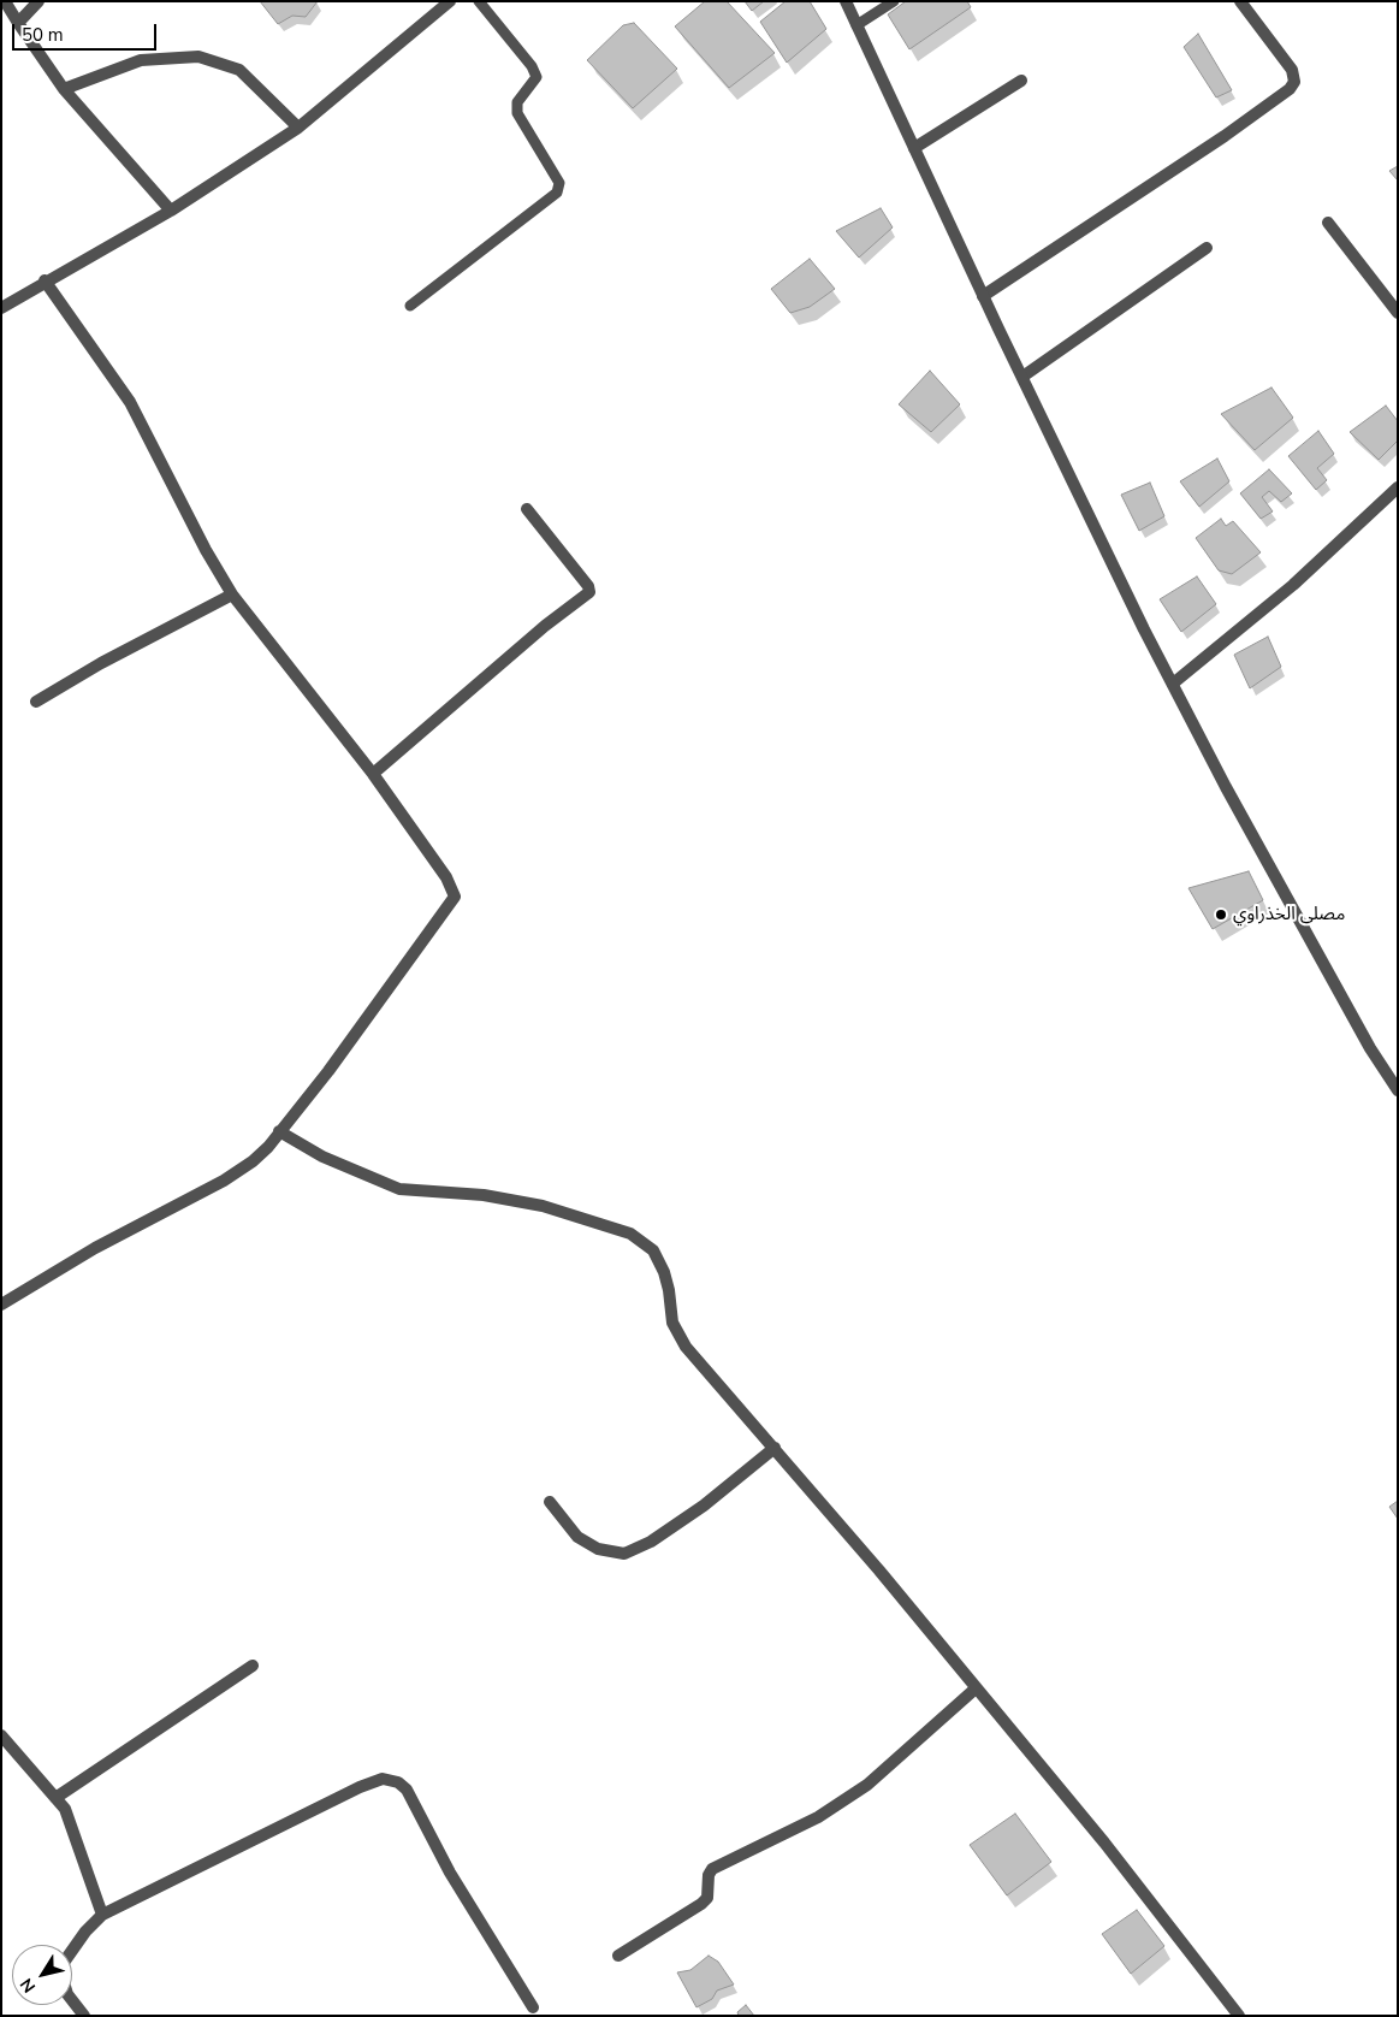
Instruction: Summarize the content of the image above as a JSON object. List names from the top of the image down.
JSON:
{
  "places": ["مصلى الخذراوي"],
  "scale_bar": "50 m",
  "north": "bottom left"
}
